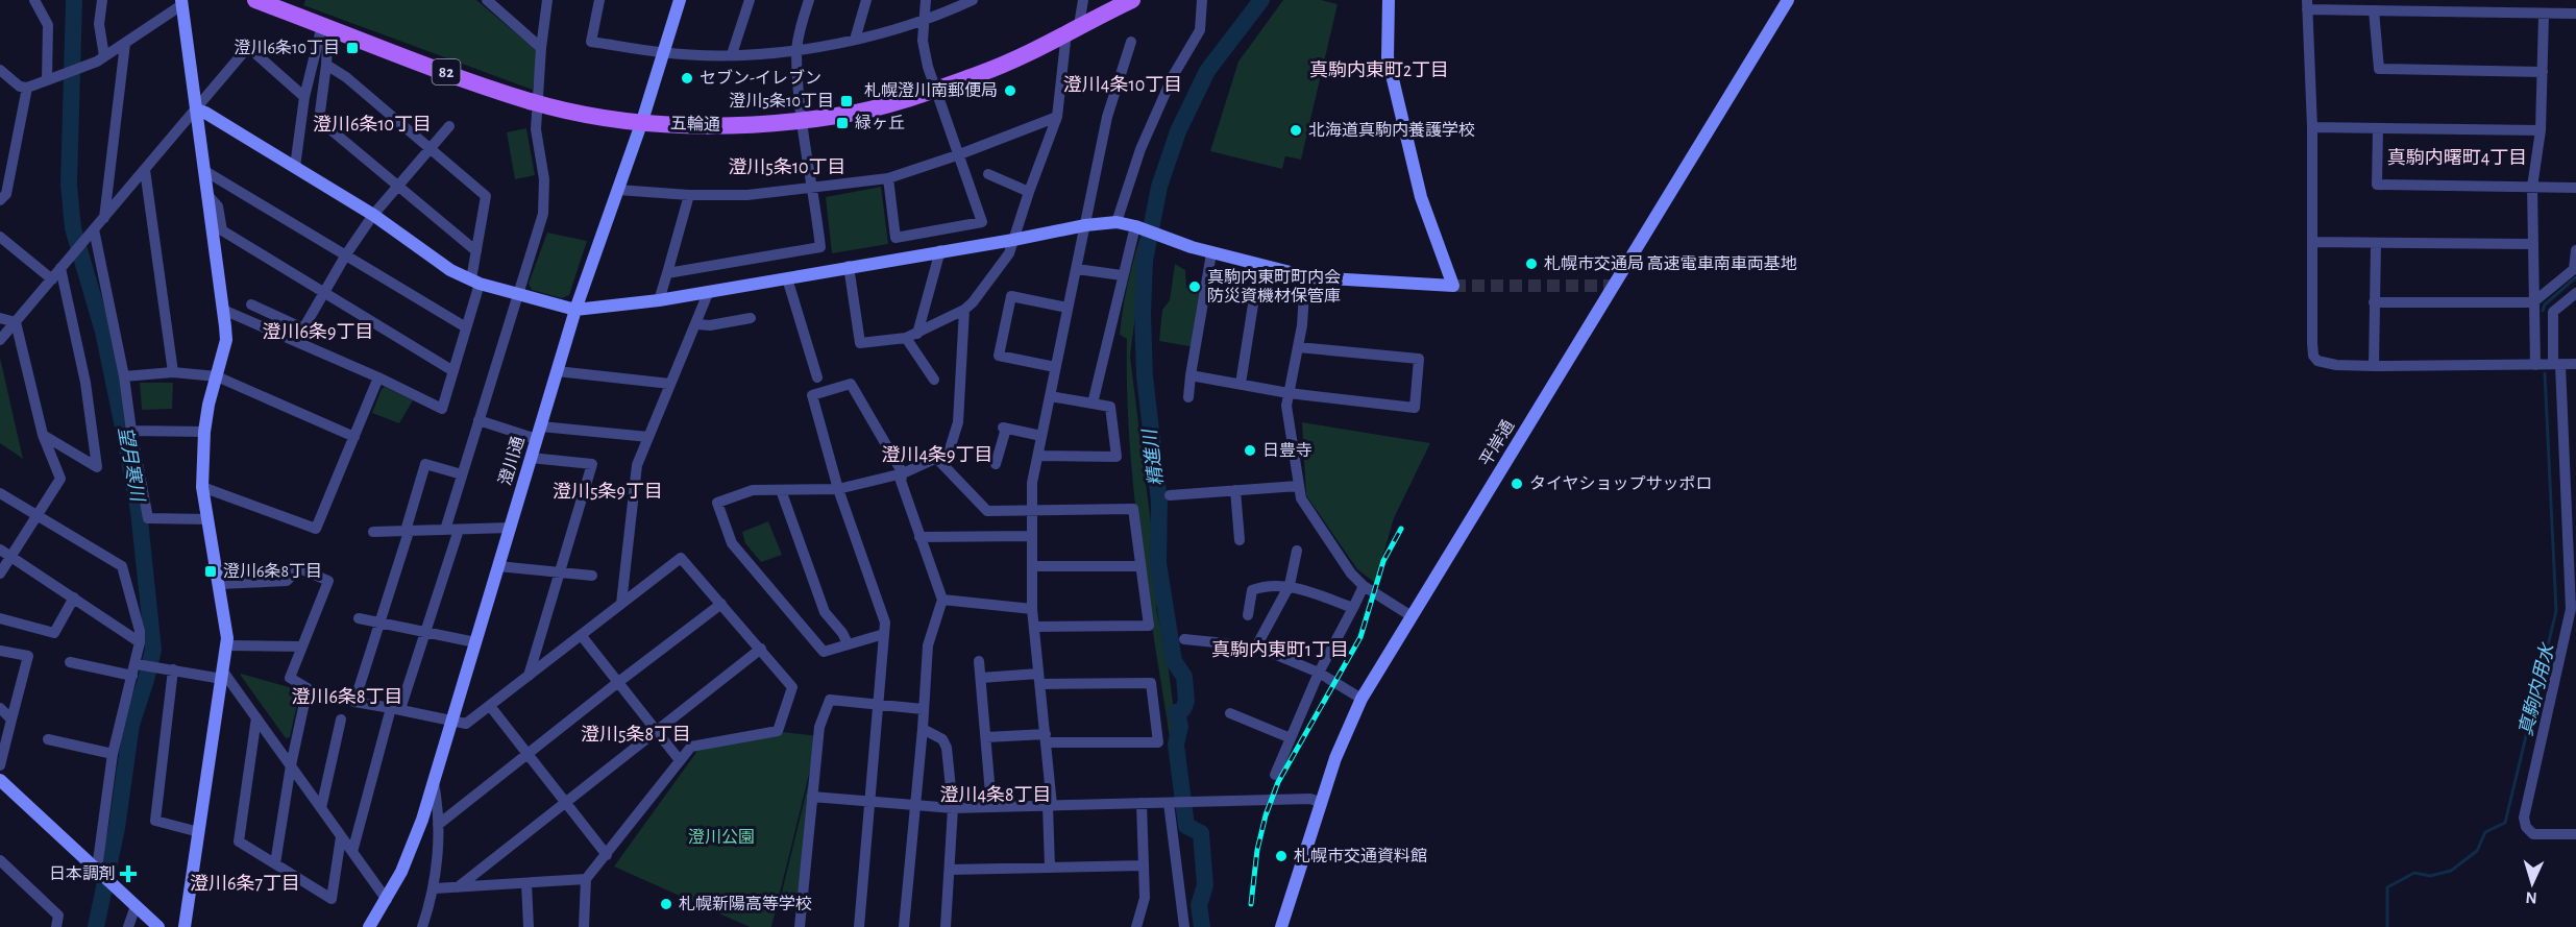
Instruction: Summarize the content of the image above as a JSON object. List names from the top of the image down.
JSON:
{
  "streets": {
    "main road": ["82", "五輪通"],
    "street": ["平岸通", "澄川通"]
  },
  "crossings": [
    ["五輪通", "澄川通"]
  ],
  "districts": [
    "真駒内東町2丁目",
    "澄川4条10丁目",
    "澄川6条10丁目",
    "真駒内曙町4丁目",
    "澄川5条10丁目",
    "澄川6条9丁目",
    "澄川4条9丁目",
    "澄川5条9丁目",
    "真駒内東町1丁目",
    "澄川6条8丁目",
    "澄川5条8丁目",
    "澄川4条8丁目",
    "澄川6条7丁目"
  ],
  "water": ["精進川", "望月寒川", "真駒内用水"],
  "parks": ["澄川公園"],
  "places": {
    "transit": [
      "澄川6条10丁目",
      "澄川5条10丁目",
      "緑ヶ丘",
      "澄川6条8丁目"
    ],
    "other": [
      "セブン-イレブン",
      "札幌澄川南郵便局",
      "北海道真駒内養護学校",
      "札幌市交通局 高速電車南車両基地",
      "真駒内東町町内会 防災資機材保管庫",
      "日豊寺",
      "タイヤショップサッポロ",
      "札幌市交通資料館",
      "札幌新陽高等学校"
    ],
    "health": ["日本調剤"]
  },
  "north": "bottom"
}
